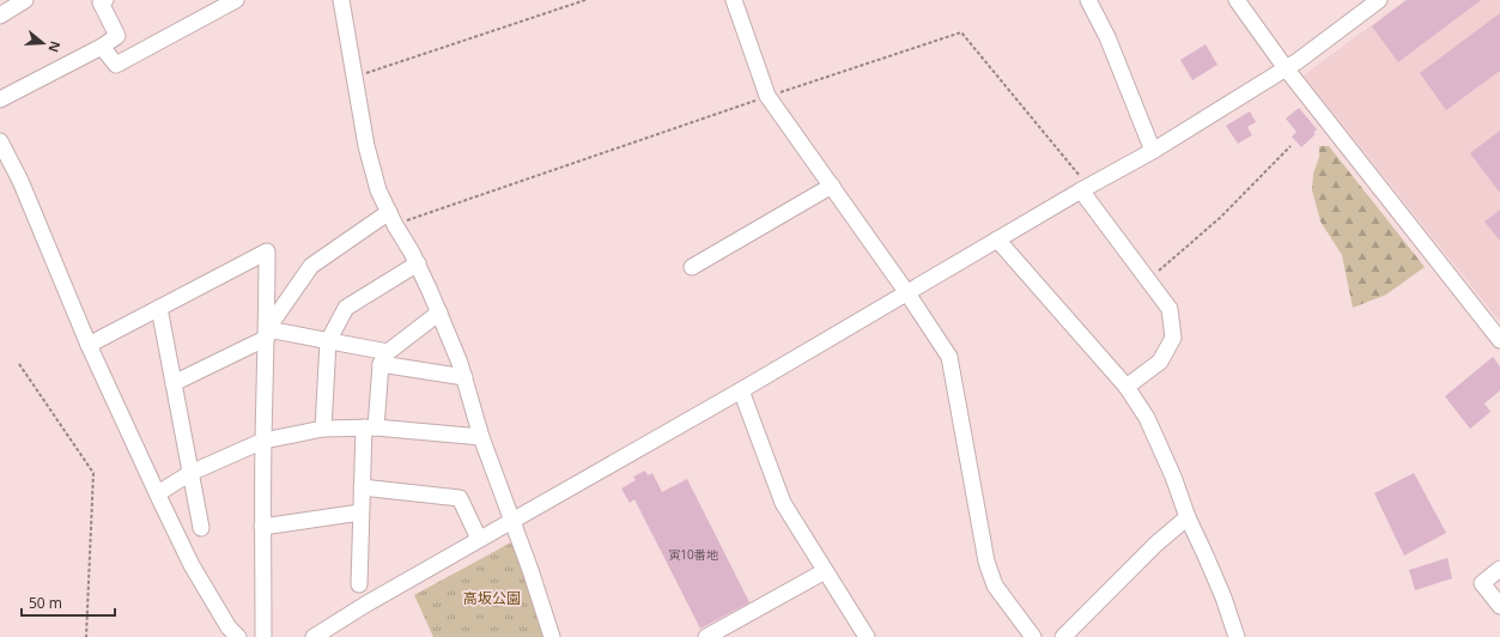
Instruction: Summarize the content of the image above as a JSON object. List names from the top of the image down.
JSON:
{
  "parks": ["高坂公園"],
  "house_numbers": ["寅10番地"],
  "scale_bar": "50 m",
  "north": "right"
}
